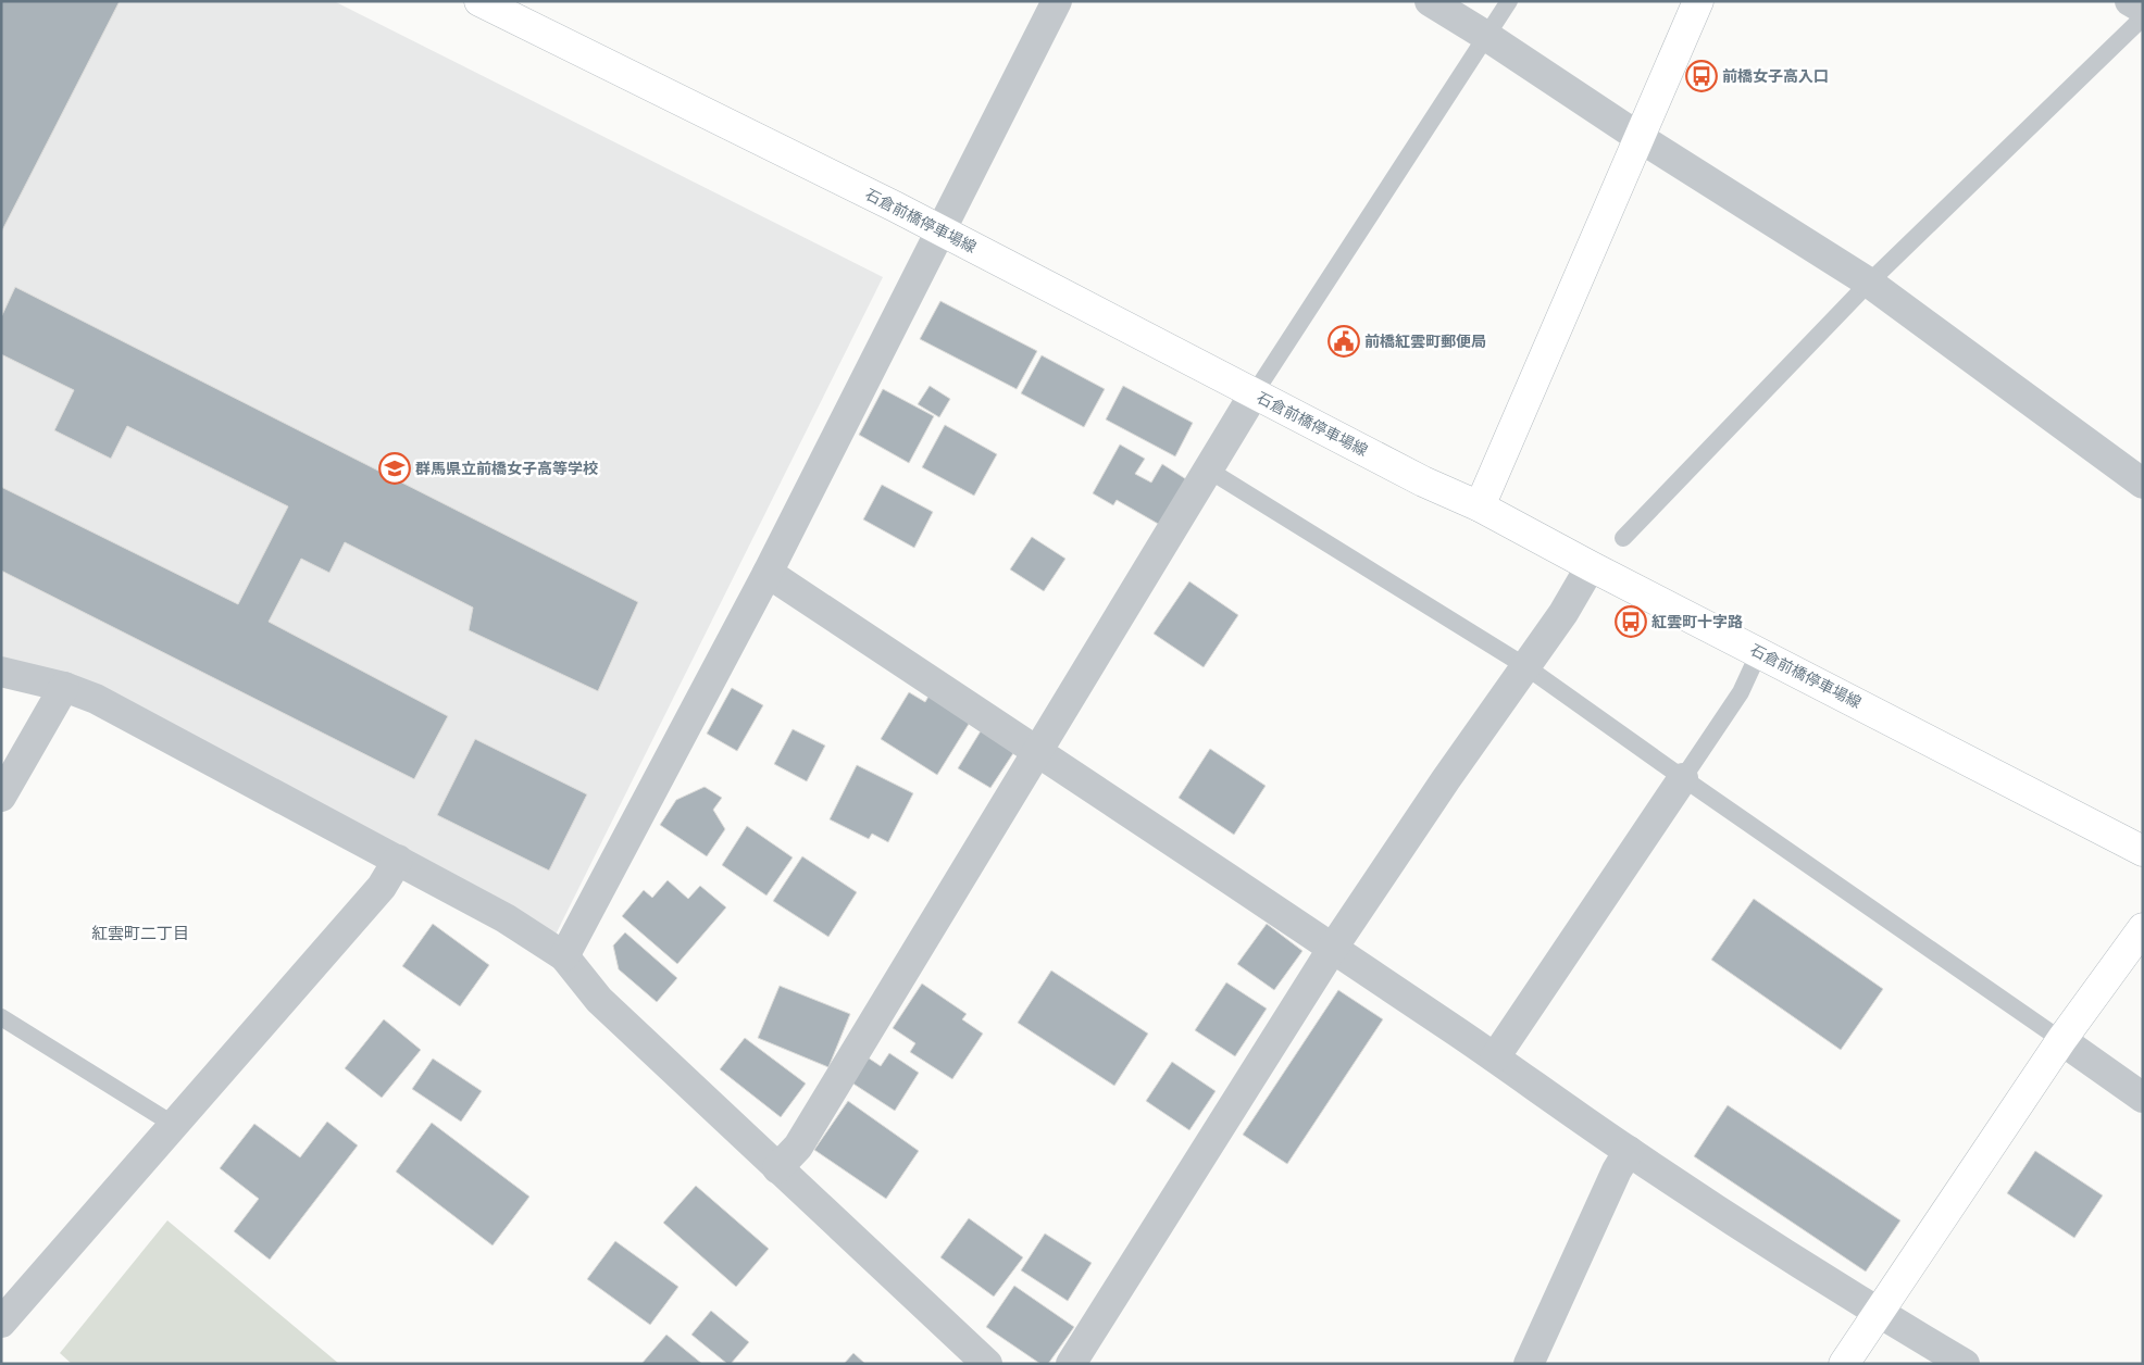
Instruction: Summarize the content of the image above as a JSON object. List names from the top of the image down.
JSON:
{
  "streets": {
    "main road": ["石倉前橋停車場線"]
  },
  "districts": ["紅雲町二丁目"],
  "places": {
    "bus stop": ["前橋女子高入口", "紅雲町十字路"],
    "public building": ["前橋紅雲町郵便局"],
    "school or university": ["群馬県立前橋女子高等学校"]
  }
}
